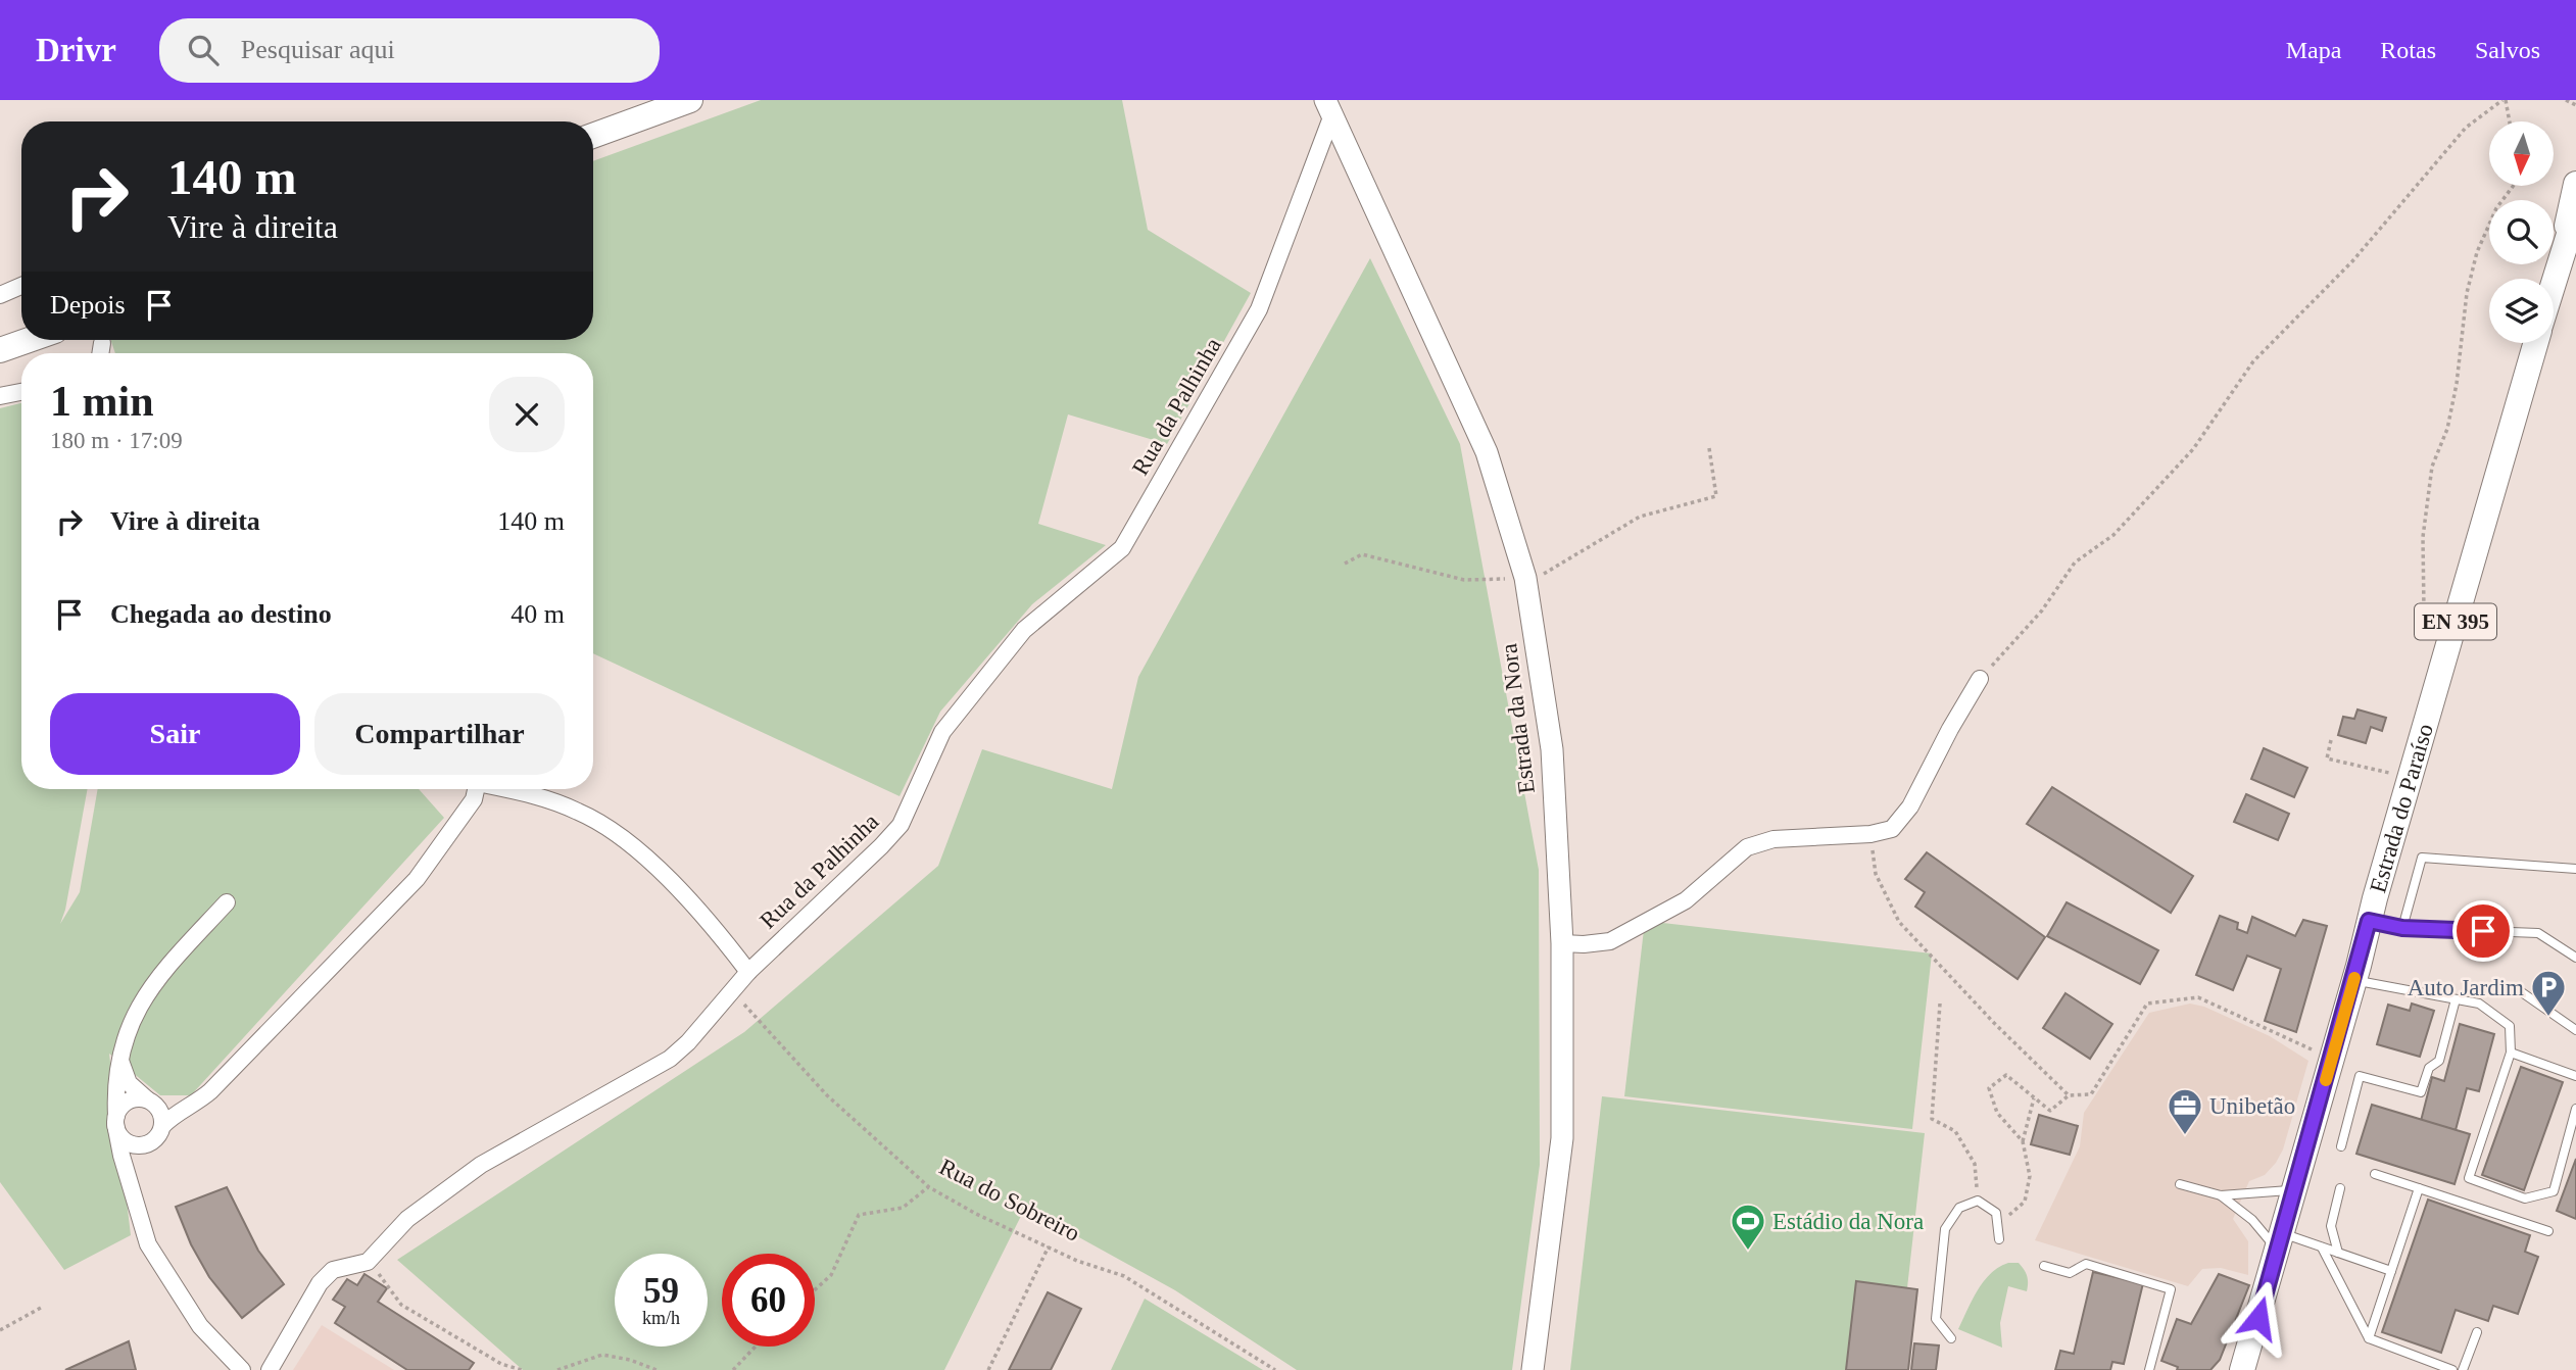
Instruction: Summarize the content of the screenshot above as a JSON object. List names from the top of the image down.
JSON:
{
  "streets": {
    "main road": ["EN 395", "Estrada do Paraíso"],
    "street": ["Rua da Palhinha", "Estrada da Nora"],
    "path": ["Rua do Sobreiro"]
  },
  "crossings": [
    ["Rua da Palhinha", "Estrada da Nora"],
    ["Rua da Palhinha", "Rua do Sobreiro"]
  ],
  "places": {
    "parking": ["Auto Jardim"],
    "office": ["Unibetão"],
    "sports": ["Estádio da Nora"]
  },
  "north": "bottom",
  "page": {
    "header": "Drivr",
    "search": "Pesquisar aqui",
    "nav": ["Mapa", "Rotas", "Salvos"],
    "turn": ["140 m", "Vire à direita"],
    "then": "Depois",
    "heading": ["1 min", "180 m · 17:09"],
    "list": [
      {
        "name": "Vire à direita",
        "value": "140 m"
      },
      {
        "name": "Chegada ao destino",
        "value": "40 m"
      }
    ],
    "buttons": ["Sair", "Compartilhar"],
    "speed": "59 km/h",
    "limit": "60"
  }
}
